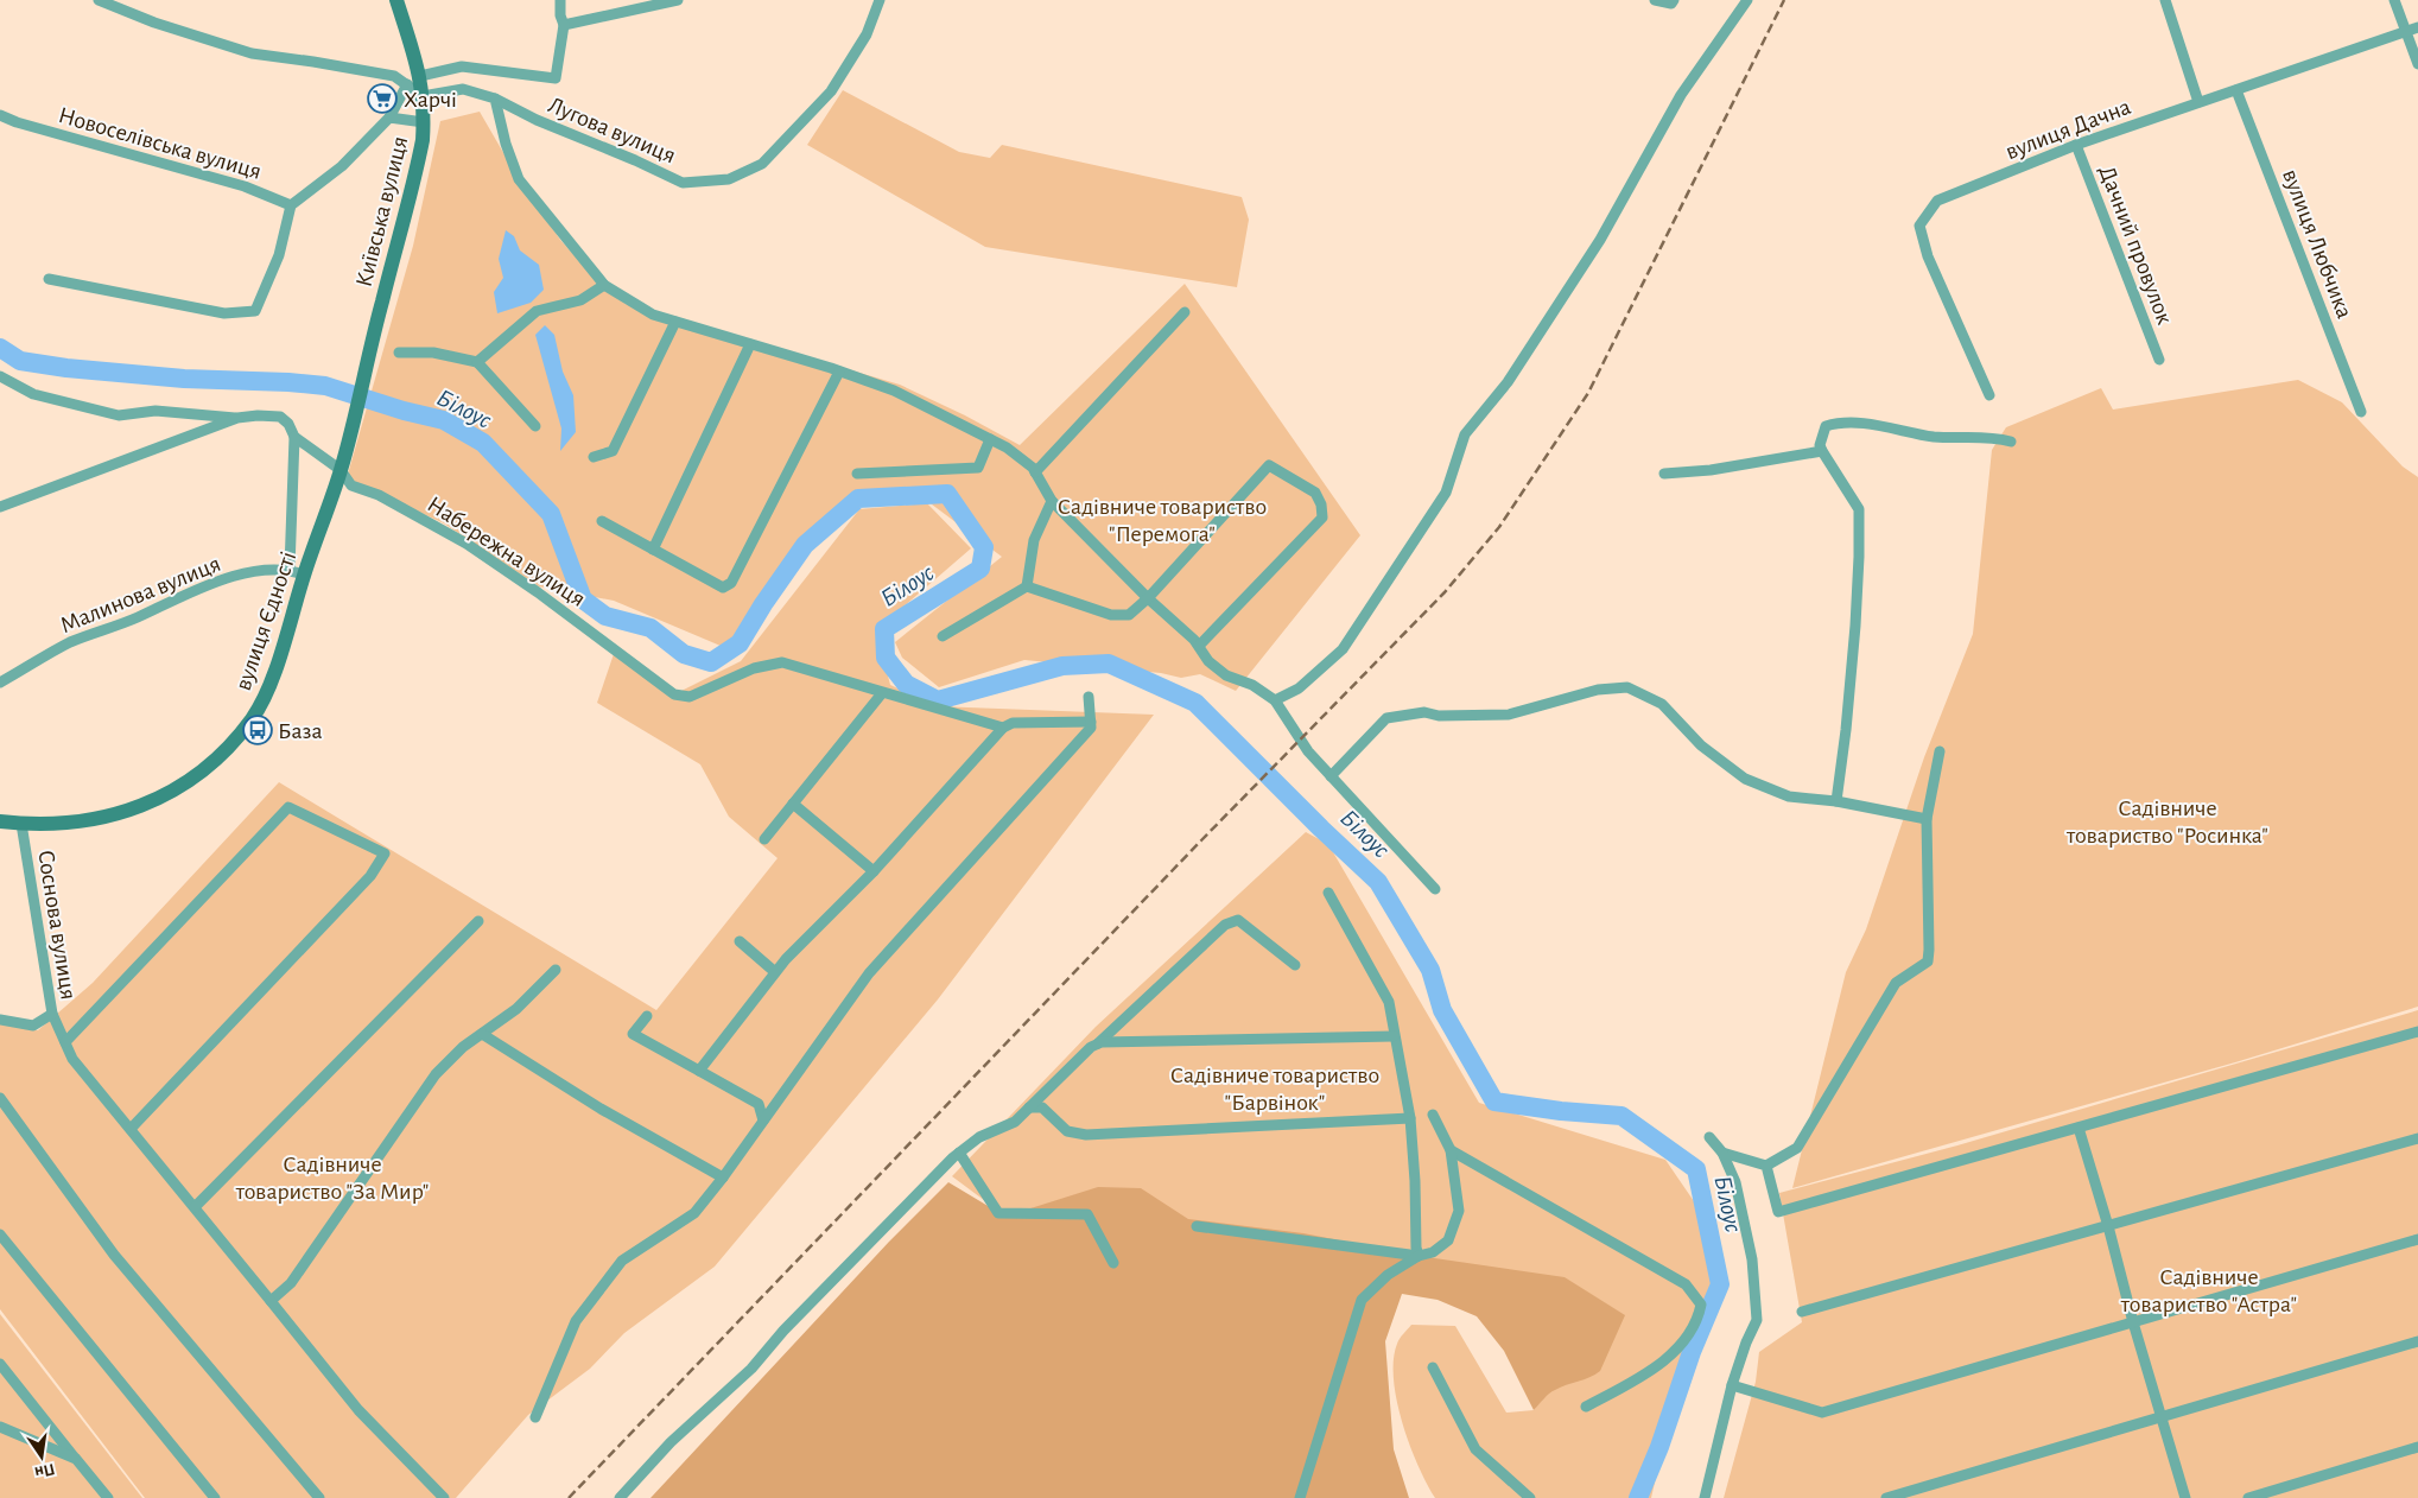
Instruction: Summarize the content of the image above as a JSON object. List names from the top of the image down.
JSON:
{
  "streets": {
    "main road": ["Київська вулиця", "вулиця Єдності"],
    "street": [
      "вулиця Дачна",
      "Лугова вулиця",
      "Новоселівська вулиця",
      "вулиця Любчика",
      "Дачний провулок",
      "Набережна вулиця",
      "Малинова вулиця",
      "Соснова вулиця"
    ]
  },
  "crossings": [
    ["вулиця Дачна", "вулиця Любчика"],
    ["вулиця Дачна", "Дачний провулок"],
    ["Лугова вулиця", "Київська вулиця"],
    ["Київська вулиця", "вулиця Єдності"],
    ["Набережна вулиця", "вулиця Єдності"],
    ["Малинова вулиця", "вулиця Єдності"],
    ["вулиця Єдності", "Соснова вулиця"]
  ],
  "water": ["Білоус"],
  "parks": [
    "Садівниче товариство \"Перемога\"",
    "Садівниче товариство \"Росинка\"",
    "Садівниче товариство \"Барвінок\"",
    "Садівниче товариство \"За Мир\"",
    "Садівниче товариство \"Астра\""
  ],
  "places": {
    "supermarket": ["Харчі"],
    "bus stop": ["База"]
  },
  "north": "bottom"
}
